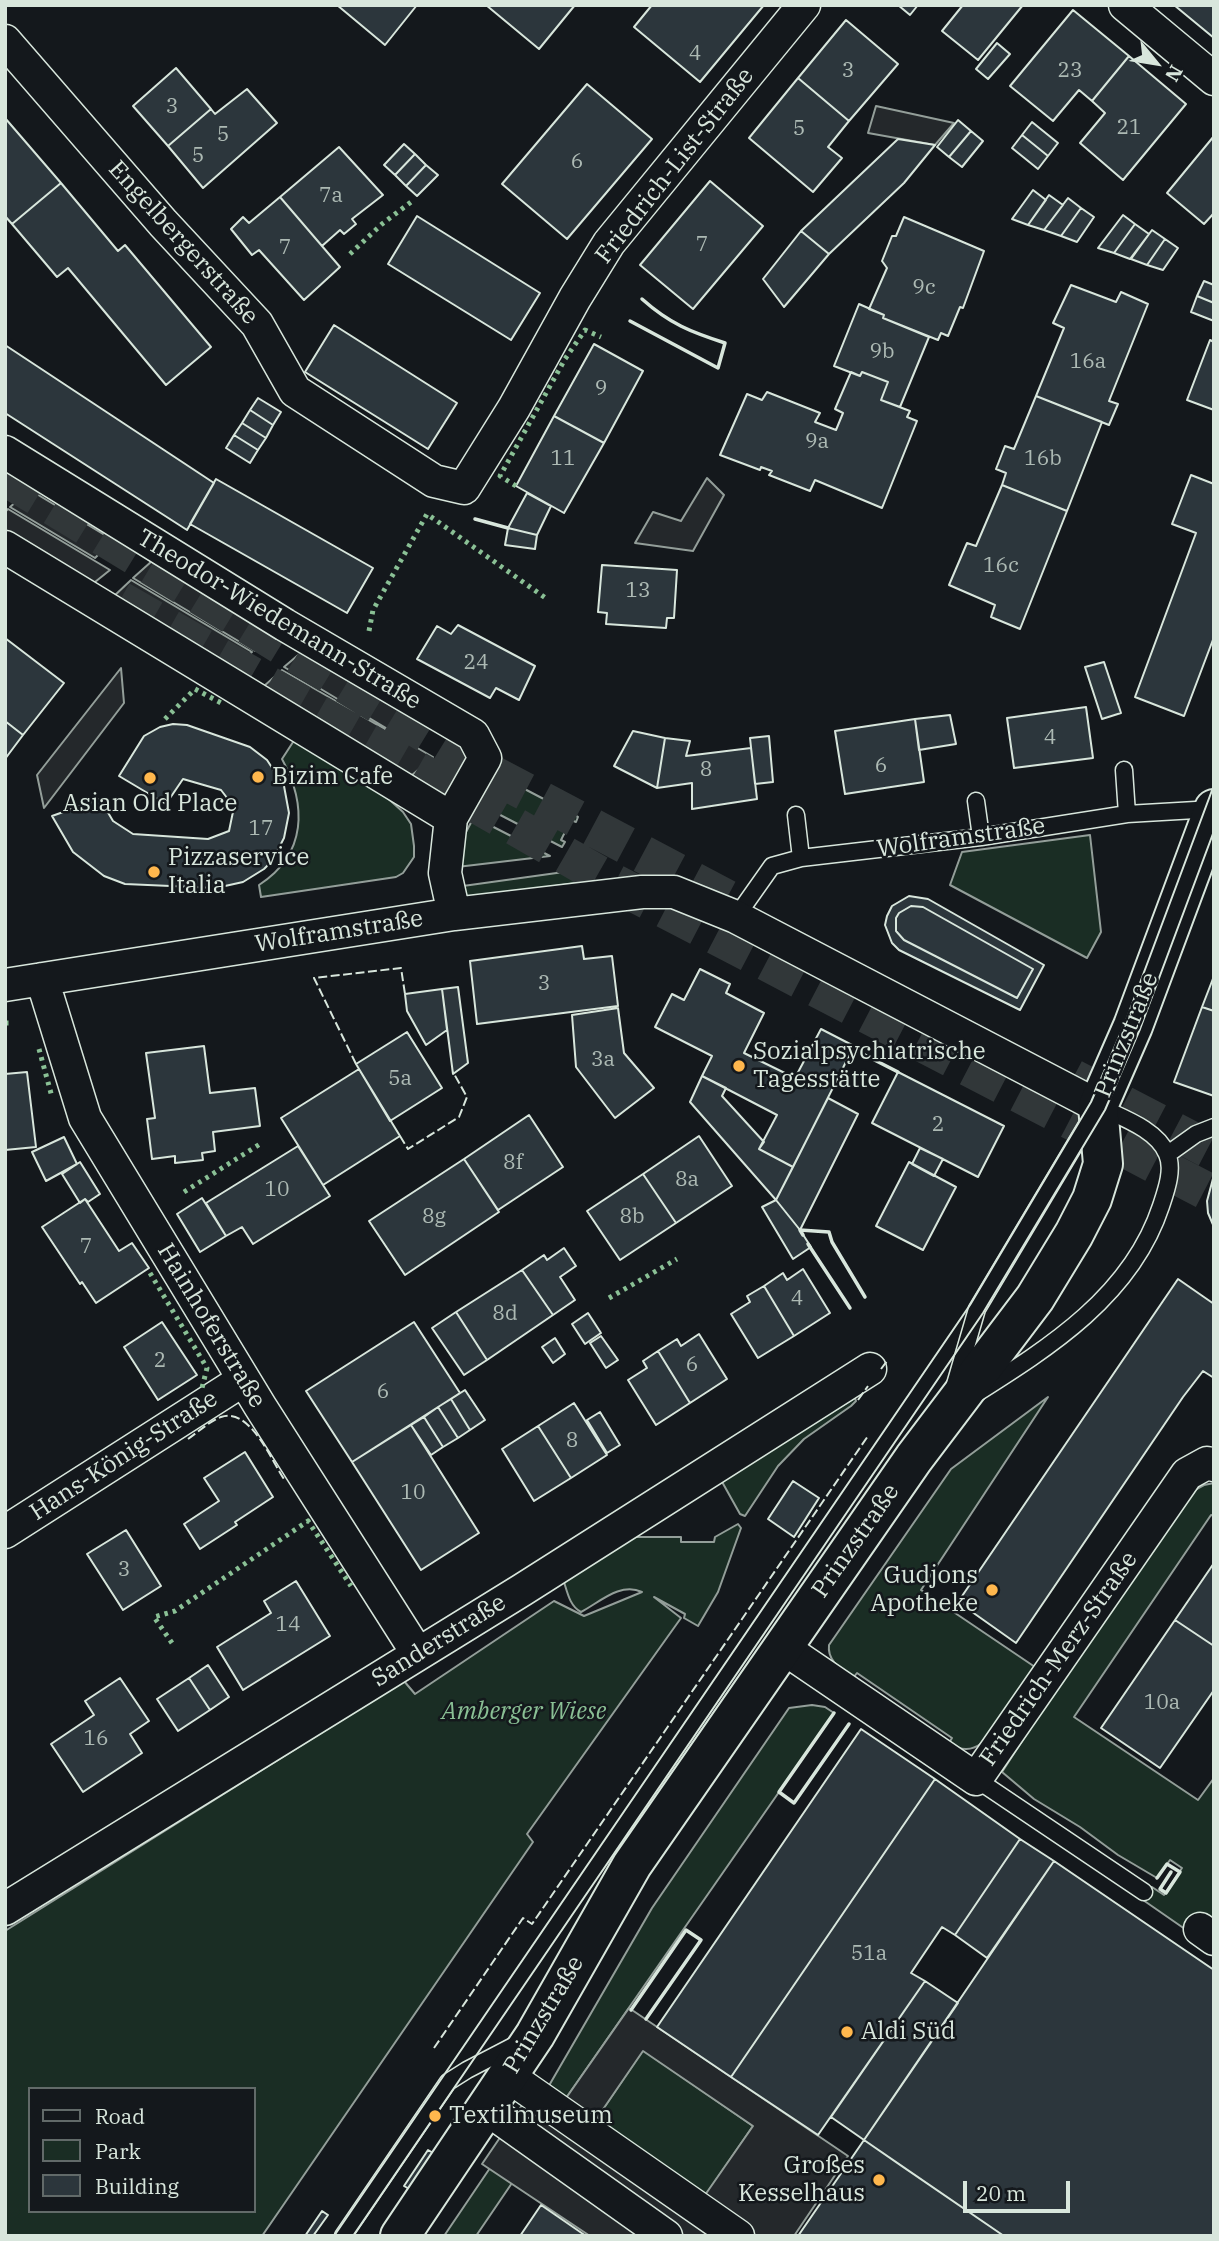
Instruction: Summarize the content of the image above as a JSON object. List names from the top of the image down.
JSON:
{
  "streets": {
    "street": [
      "Friedrich-List-Straße",
      "Engelbergerstraße",
      "Theodor-Wiedemann-Straße",
      "Wolframstraße",
      "Prinzstraße",
      "Hainhoferstraße",
      "Hans-König-Straße",
      "Sanderstraße",
      "Friedrich-Merz-Straße"
    ]
  },
  "crossings": [
    ["Friedrich-List-Straße", "Engelbergerstraße"],
    ["Theodor-Wiedemann-Straße", "Wolframstraße"],
    ["Wolframstraße", "Prinzstraße"],
    ["Wolframstraße", "Hainhoferstraße"],
    ["Prinzstraße", "Friedrich-Merz-Straße"],
    ["Hainhoferstraße", "Hans-König-Straße"],
    ["Hainhoferstraße", "Sanderstraße"]
  ],
  "parks": ["Amberger Wiese"],
  "places": [
    "Bizim Cafe",
    "Asian Old Place",
    "Pizzaservice Italia",
    "Sozialpsychiatrische Tagesstätte",
    "Gudjons Apotheke",
    "Aldi Süd",
    "Textilmuseum",
    "Großes Kesselhaus"
  ],
  "house_numbers": [
    "4",
    "3",
    "23",
    "3",
    "21",
    "5",
    "5",
    "5",
    "6",
    "7a",
    "7",
    "7",
    "9c",
    "9b",
    "16a",
    "9",
    "9a",
    "11",
    "16b",
    "16c",
    "13",
    "24",
    "4",
    "6",
    "8",
    "17",
    "3",
    "3a",
    "5a",
    "2",
    "8f",
    "8a",
    "10",
    "8g",
    "8b",
    "7",
    "4",
    "8d",
    "2",
    "6",
    "6",
    "8",
    "10",
    "3",
    "14",
    "10a",
    "16",
    "51a"
  ],
  "legend": ["Road", "Park", "Building"],
  "scale_bar": "20 m",
  "north": "bottom right"
}
